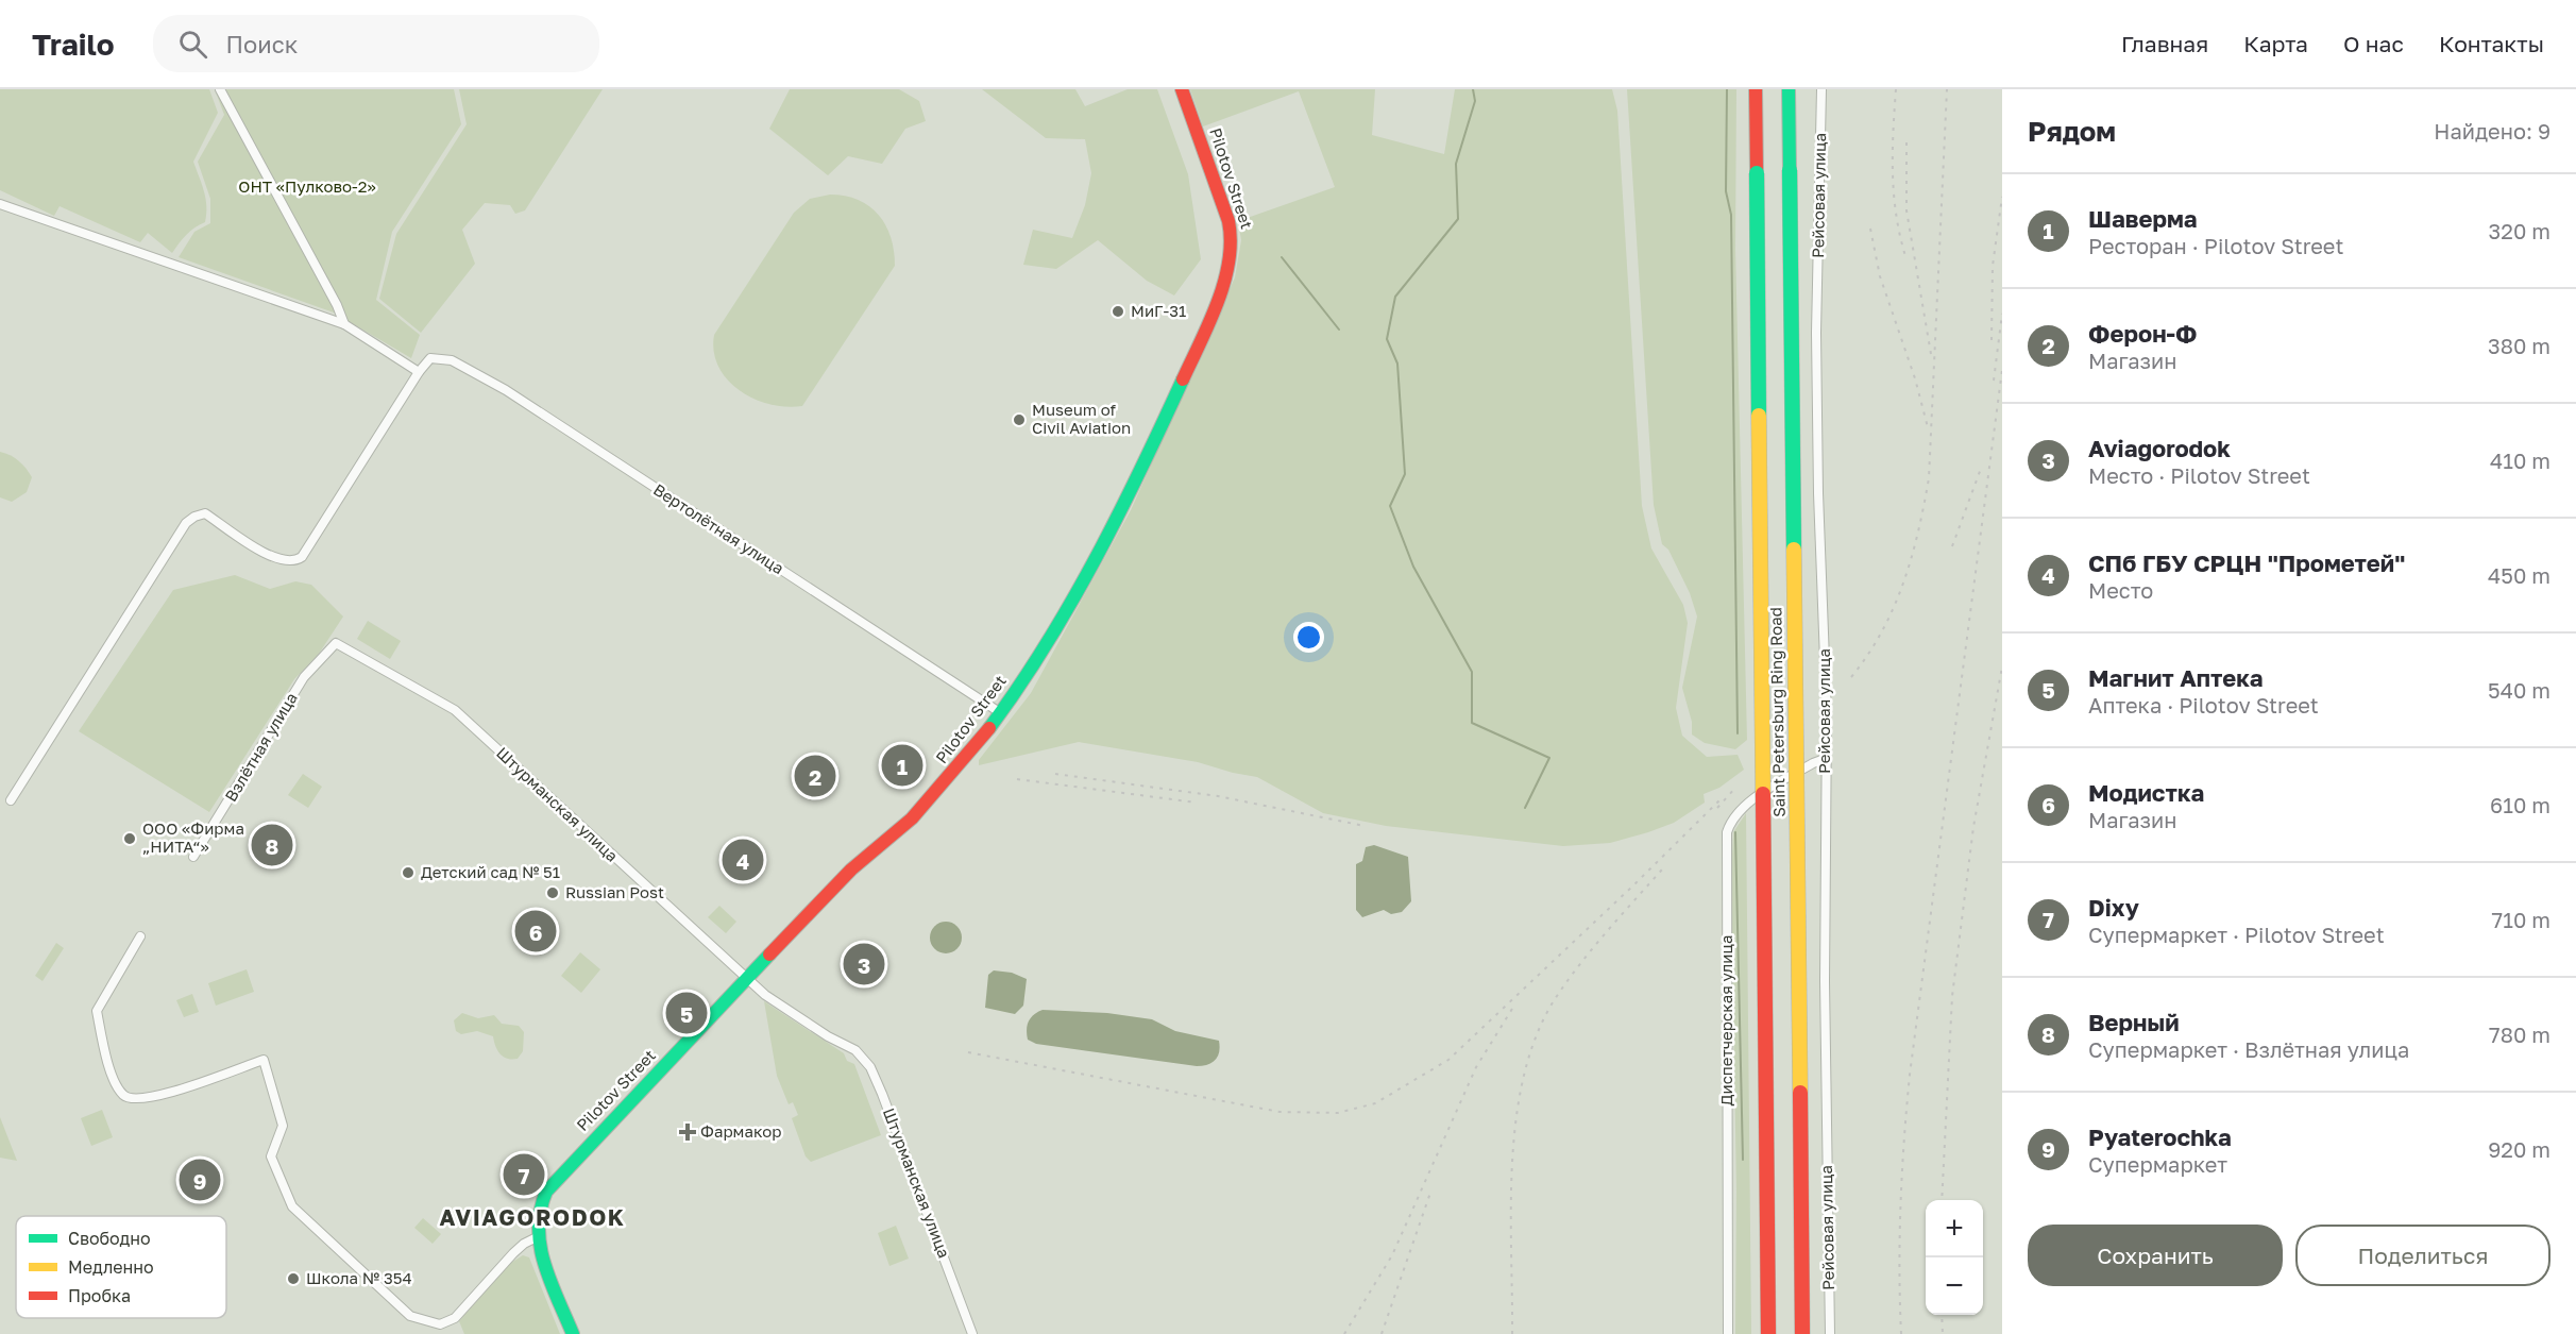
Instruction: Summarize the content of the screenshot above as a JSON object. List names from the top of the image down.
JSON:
{
  "streets": {
    "main road": ["Pilotov Street", "Saint Petersburg Ring Road"],
    "street": [
      "Рейсовая улица",
      "Вертолётная улица",
      "Взлётная улица",
      "Штурманская улица",
      "Диспетчерская улица"
    ]
  },
  "crossings": [
    ["Pilotov Street", "Вертолётная улица"],
    ["Pilotov Street", "Штурманская улица"],
    ["Рейсовая улица", "Диспетчерская улица"],
    ["Взлётная улица", "Штурманская улица"]
  ],
  "districts": ["AVIAGORODOK"],
  "parks": ["ОНТ «Пулково-2»"],
  "places": {
    "other": [
      "МиГ-31",
      "Museum of Civil Aviation",
      "ООО «Фирма „НИТА“»",
      "Детский сад № 51",
      "Russian Post",
      "Школа № 354"
    ],
    "health": ["Фармакор"]
  },
  "legend": ["Свободно", "Медленно", "Пробка"],
  "page": {
    "header": "Trailo",
    "search": "Поиск",
    "nav": [
      "Главная",
      "Карта",
      "О нас",
      "Контакты"
    ],
    "heading": ["Рядом", "Найдено: 9"],
    "list": [
      {
        "mark": "1",
        "name": "Шаверма",
        "note": "Ресторан · Pilotov Street",
        "value": "320 m"
      },
      {
        "mark": "2",
        "name": "Ферон-Ф",
        "note": "Магазин",
        "value": "380 m"
      },
      {
        "mark": "3",
        "name": "Aviagorodok",
        "note": "Место · Pilotov Street",
        "value": "410 m"
      },
      {
        "mark": "4",
        "name": "СПб ГБУ СРЦН \"Прометей\"",
        "note": "Место",
        "value": "450 m"
      },
      {
        "mark": "5",
        "name": "Магнит Аптека",
        "note": "Аптека · Pilotov Street",
        "value": "540 m"
      },
      {
        "mark": "6",
        "name": "Модистка",
        "note": "Магазин",
        "value": "610 m"
      },
      {
        "mark": "7",
        "name": "Dixy",
        "note": "Супермаркет · Pilotov Street",
        "value": "710 m"
      },
      {
        "mark": "8",
        "name": "Верный",
        "note": "Супермаркет · Взлётная улица",
        "value": "780 m"
      },
      {
        "mark": "9",
        "name": "Pyaterochka",
        "note": "Супермаркет",
        "value": "920 m"
      }
    ],
    "pins": [
      "1",
      "2",
      "8",
      "4",
      "6",
      "3",
      "5",
      "7",
      "9"
    ],
    "map_buttons": ["+", "−"],
    "buttons": ["Сохранить", "Поделиться"]
  }
}
